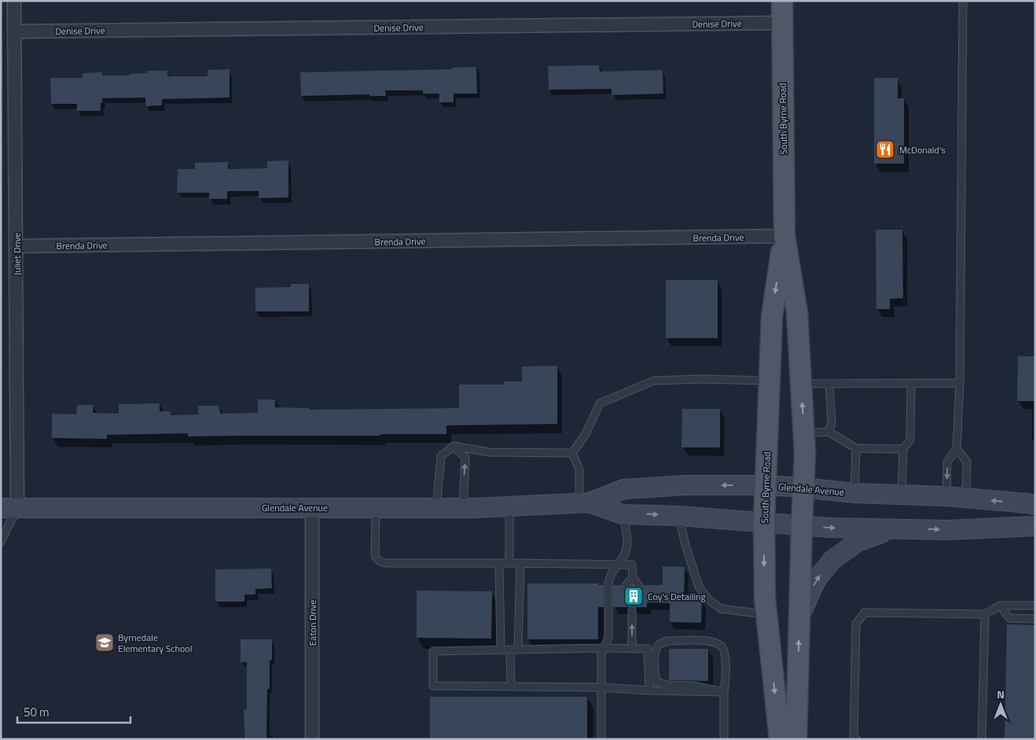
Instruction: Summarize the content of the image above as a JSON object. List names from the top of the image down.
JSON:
{
  "streets": {
    "main road": ["South Byrne Road", "Glendale Avenue"],
    "street": [
      "Denise Drive",
      "Brenda Drive",
      "Juliet Drive",
      "Eaton Drive"
    ]
  },
  "crossings": [
    ["Denise Drive", "South Byrne Road"],
    ["Denise Drive", "Juliet Drive"],
    ["South Byrne Road", "Brenda Drive"],
    ["South Byrne Road", "Glendale Avenue"],
    ["Brenda Drive", "Juliet Drive"],
    ["Juliet Drive", "Glendale Avenue"],
    ["Glendale Avenue", "Eaton Drive"]
  ],
  "places": {
    "restaurant": ["McDonald's"],
    "building": ["Coy's Detailing"],
    "school or university": ["Byrnedale Elementary School"]
  },
  "scale_bar": "50 m",
  "north": "top"
}
